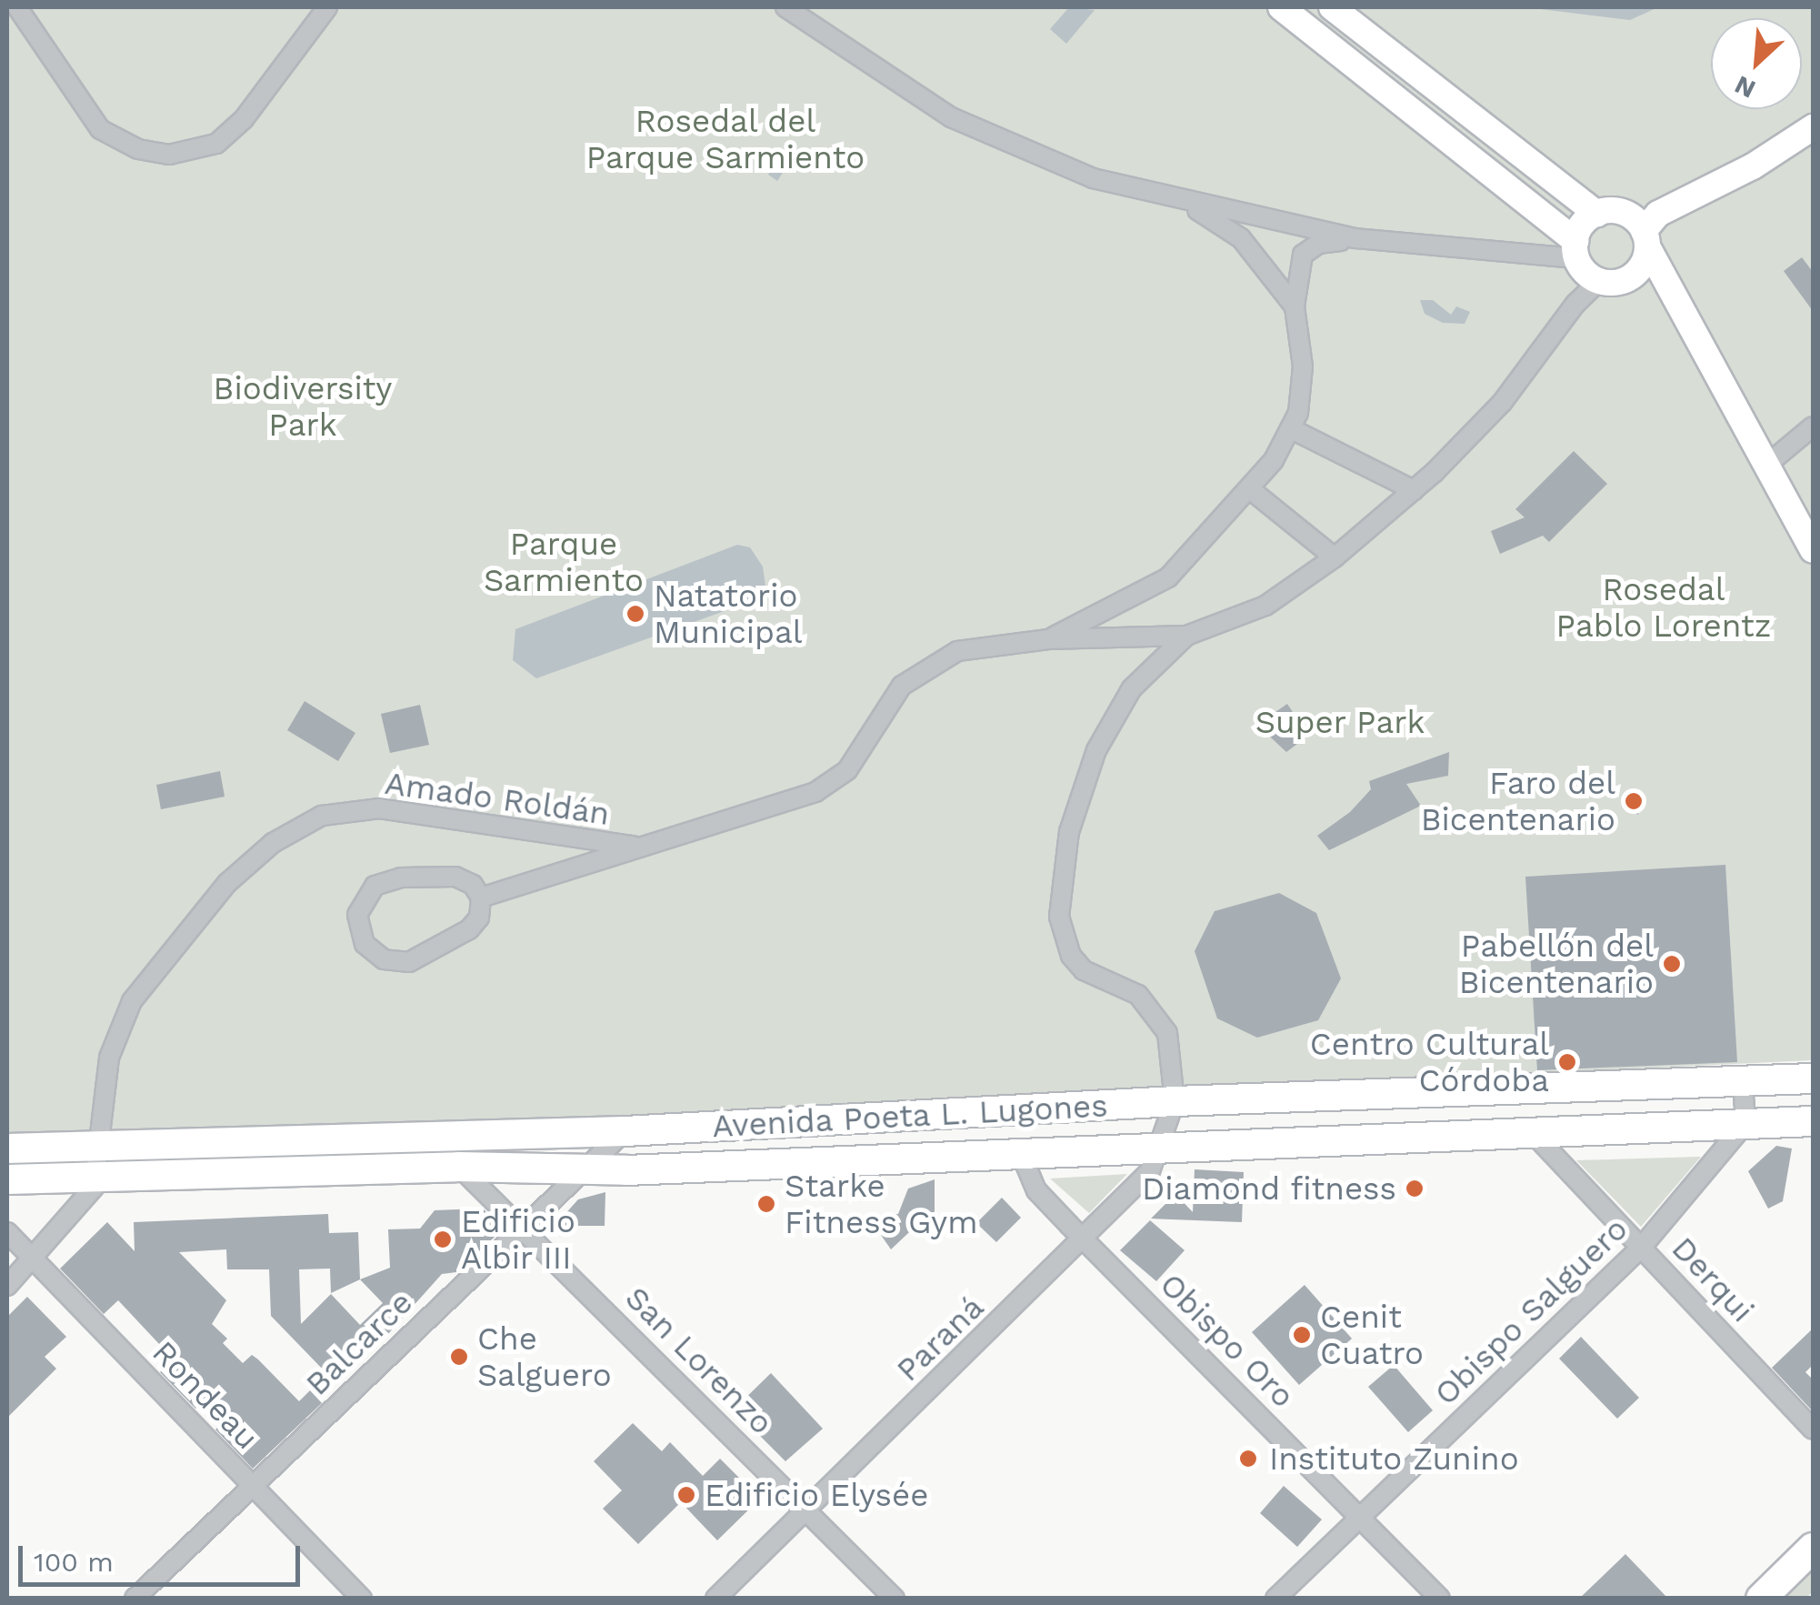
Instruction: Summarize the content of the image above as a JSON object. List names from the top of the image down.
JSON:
{
  "streets": {
    "main road": ["Avenida Poeta L. Lugones"],
    "street": [
      "Amado Roldán",
      "Derqui",
      "Obispo Salguero",
      "Paraná",
      "Obispo Oro",
      "Balcarce",
      "San Lorenzo",
      "Rondeau"
    ]
  },
  "crossings": [
    ["Amado Roldán", "Avenida Poeta L. Lugones"],
    ["Avenida Poeta L. Lugones", "Derqui"],
    ["Avenida Poeta L. Lugones", "Obispo Salguero"],
    ["Avenida Poeta L. Lugones", "Paraná"],
    ["Avenida Poeta L. Lugones", "Obispo Oro"],
    ["Avenida Poeta L. Lugones", "Balcarce"],
    ["Avenida Poeta L. Lugones", "San Lorenzo"],
    ["Derqui", "Obispo Salguero"],
    ["Obispo Salguero", "Obispo Oro"],
    ["Paraná", "Obispo Oro"],
    ["Paraná", "San Lorenzo"],
    ["Balcarce", "San Lorenzo"],
    ["Balcarce", "Rondeau"]
  ],
  "parks": [
    "Rosedal del Parque Sarmiento",
    "Biodiversity Park",
    "Parque Sarmiento",
    "Rosedal Pablo Lorentz",
    "Super Park"
  ],
  "places": [
    "Natatorio Municipal",
    "Faro del Bicentenario",
    "Pabellón del Bicentenario",
    "Centro Cultural Córdoba",
    "Diamond fitness",
    "Starke Fitness Gym",
    "Edificio Albir III",
    "Cenit Cuatro",
    "Che Salguero",
    "Instituto Zunino",
    "Edificio Elysée"
  ],
  "scale_bar": "100 m",
  "north": "bottom left"
}
